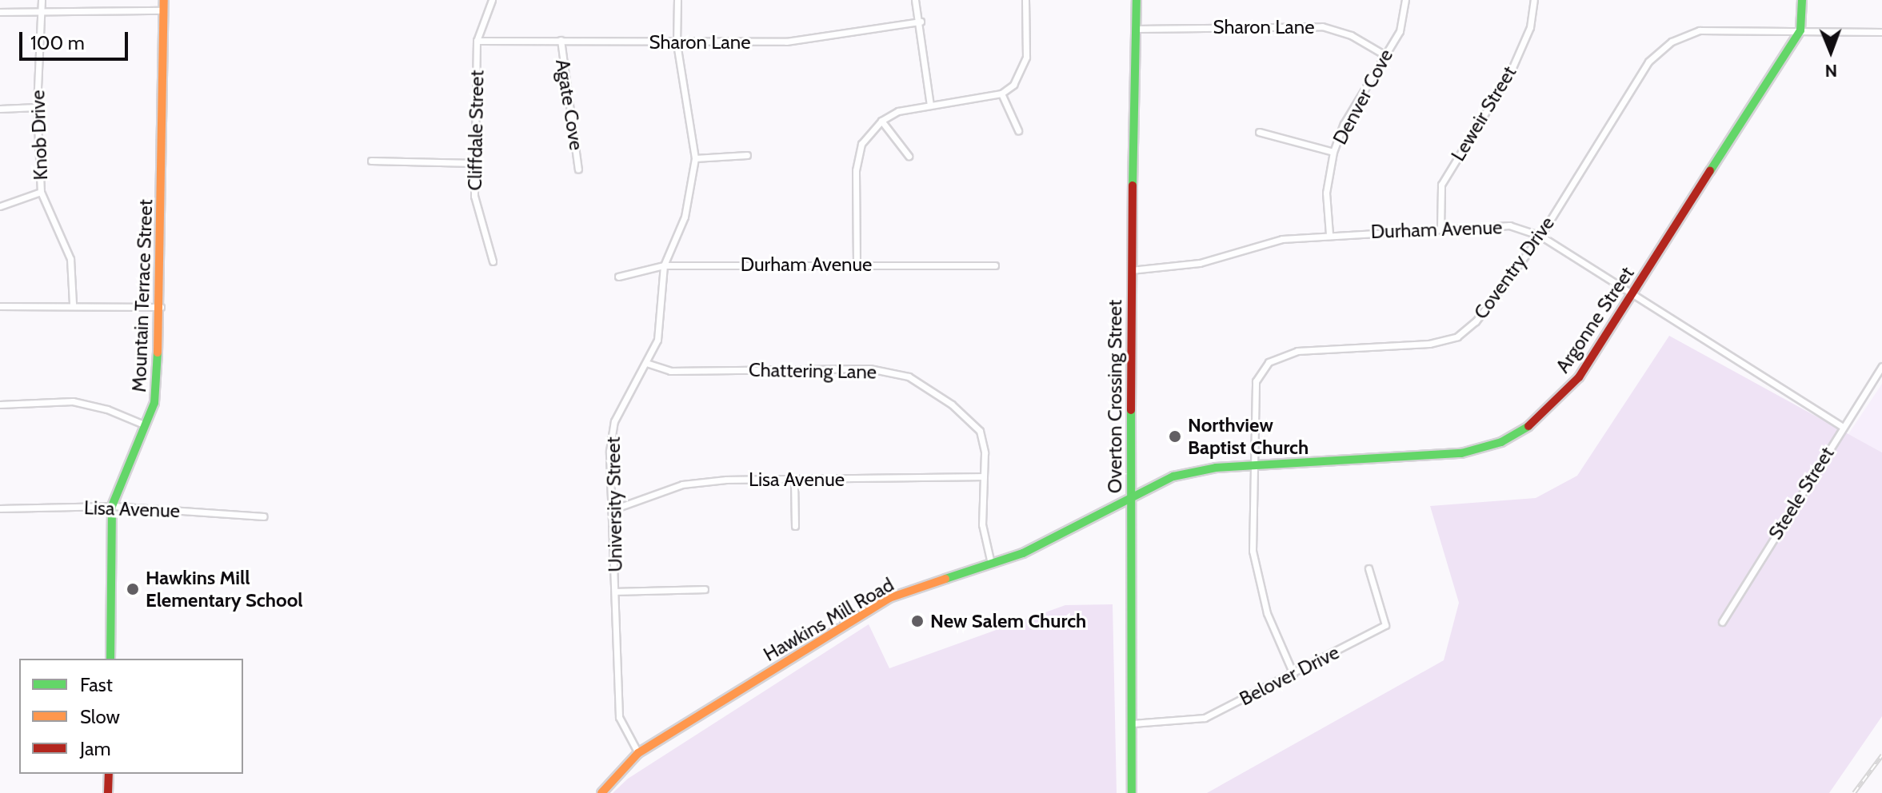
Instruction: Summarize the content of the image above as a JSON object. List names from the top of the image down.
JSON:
{
  "streets": {
    "street": [
      "Sharon Lane",
      "Denver Cove",
      "Agate Cove",
      "Leweir Street",
      "Cliffdale Street",
      "Knob Drive",
      "Durham Avenue",
      "Coventry Drive",
      "Mountain Terrace Street",
      "Argonne Street",
      "Chattering Lane",
      "Overton Crossing Street",
      "Lisa Avenue",
      "Steele Street",
      "University Street",
      "Hawkins Mill Road",
      "Belover Drive"
    ]
  },
  "crossings": [
    ["Sharon Lane", "Denver Cove"],
    ["Sharon Lane", "Agate Cove"],
    ["Sharon Lane", "Cliffdale Street"],
    ["Sharon Lane", "Overton Crossing Street"],
    ["Sharon Lane", "University Street"],
    ["Denver Cove", "Durham Avenue"],
    ["Leweir Street", "Durham Avenue"],
    ["Durham Avenue", "Coventry Drive"],
    ["Durham Avenue", "Argonne Street"],
    ["Durham Avenue", "Overton Crossing Street"],
    ["Durham Avenue", "Steele Street"],
    ["Durham Avenue", "University Street"],
    ["Coventry Drive", "Argonne Street"],
    ["Coventry Drive", "Belover Drive"],
    ["Mountain Terrace Street", "Lisa Avenue"],
    ["Argonne Street", "Overton Crossing Street"],
    ["Argonne Street", "Hawkins Mill Road"],
    ["Chattering Lane", "Lisa Avenue"],
    ["Chattering Lane", "University Street"],
    ["Chattering Lane", "Hawkins Mill Road"],
    ["Overton Crossing Street", "Hawkins Mill Road"],
    ["Overton Crossing Street", "Belover Drive"],
    ["Lisa Avenue", "University Street"],
    ["University Street", "Hawkins Mill Road"]
  ],
  "places": ["Northview Baptist Church", "Hawkins Mill Elementary School", "New Salem Church"],
  "legend": ["Fast", "Slow", "Jam"],
  "scale_bar": "100 m",
  "north": "bottom"
}
